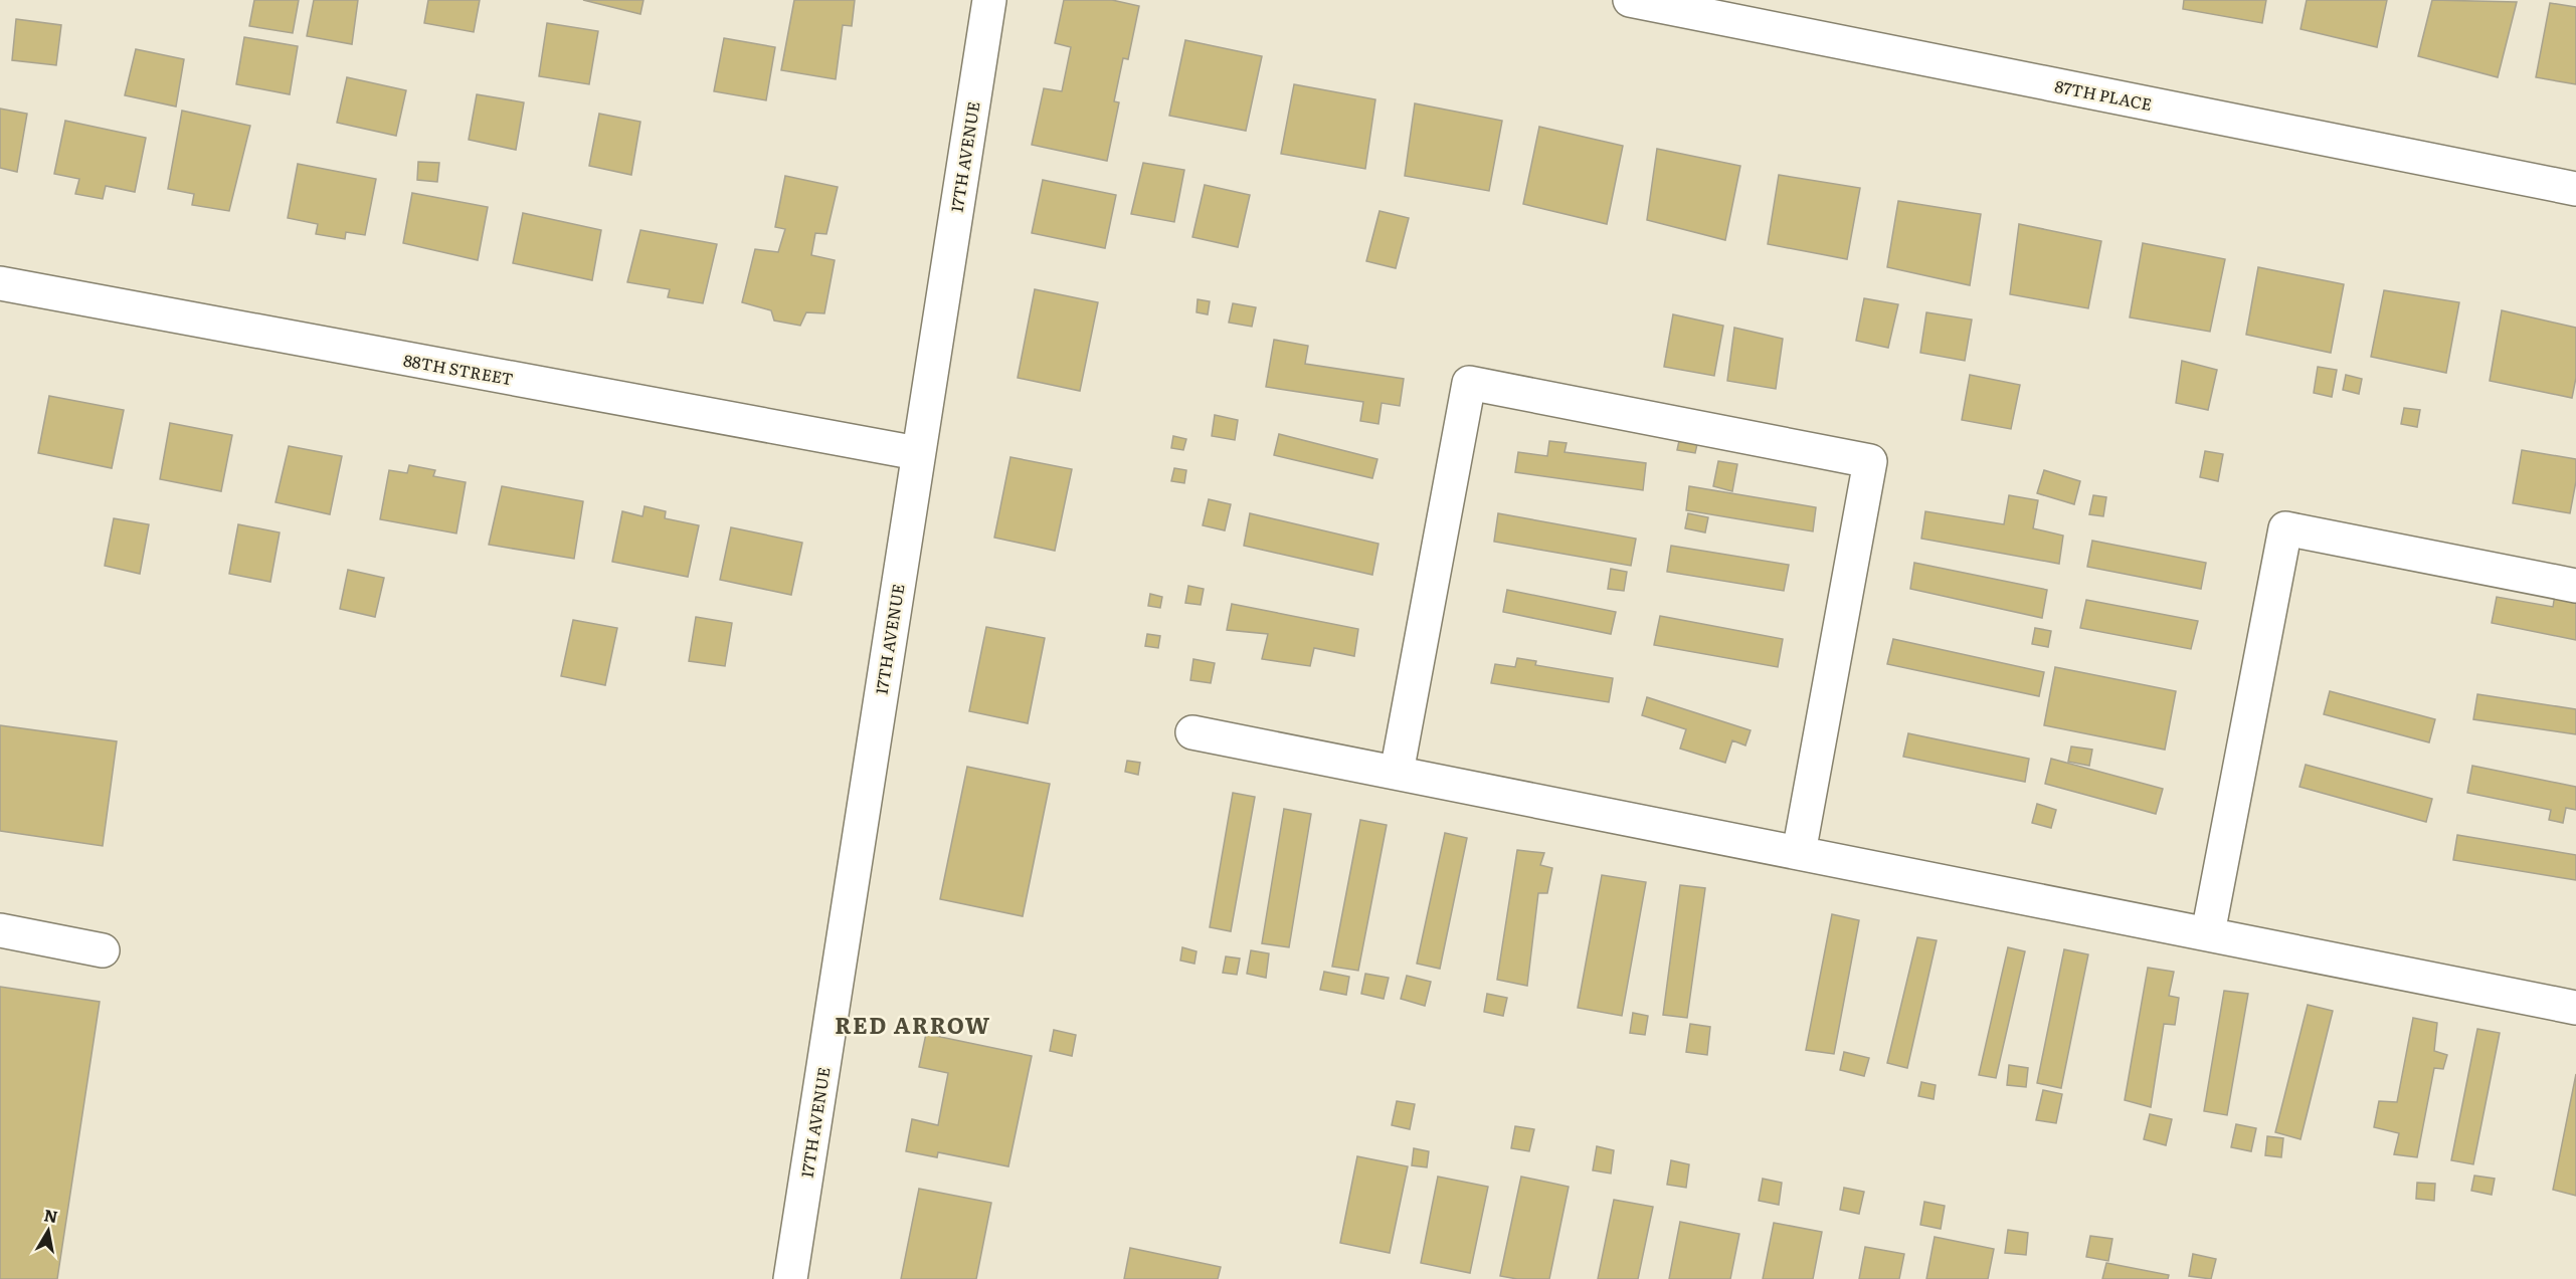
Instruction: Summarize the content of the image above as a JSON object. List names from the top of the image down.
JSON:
{
  "streets": {
    "street": ["87TH PLACE", "17TH AVENUE", "88TH STREET"]
  },
  "crossings": [
    ["17TH AVENUE", "88TH STREET"]
  ],
  "districts": ["RED ARROW"],
  "north": "top"
}
